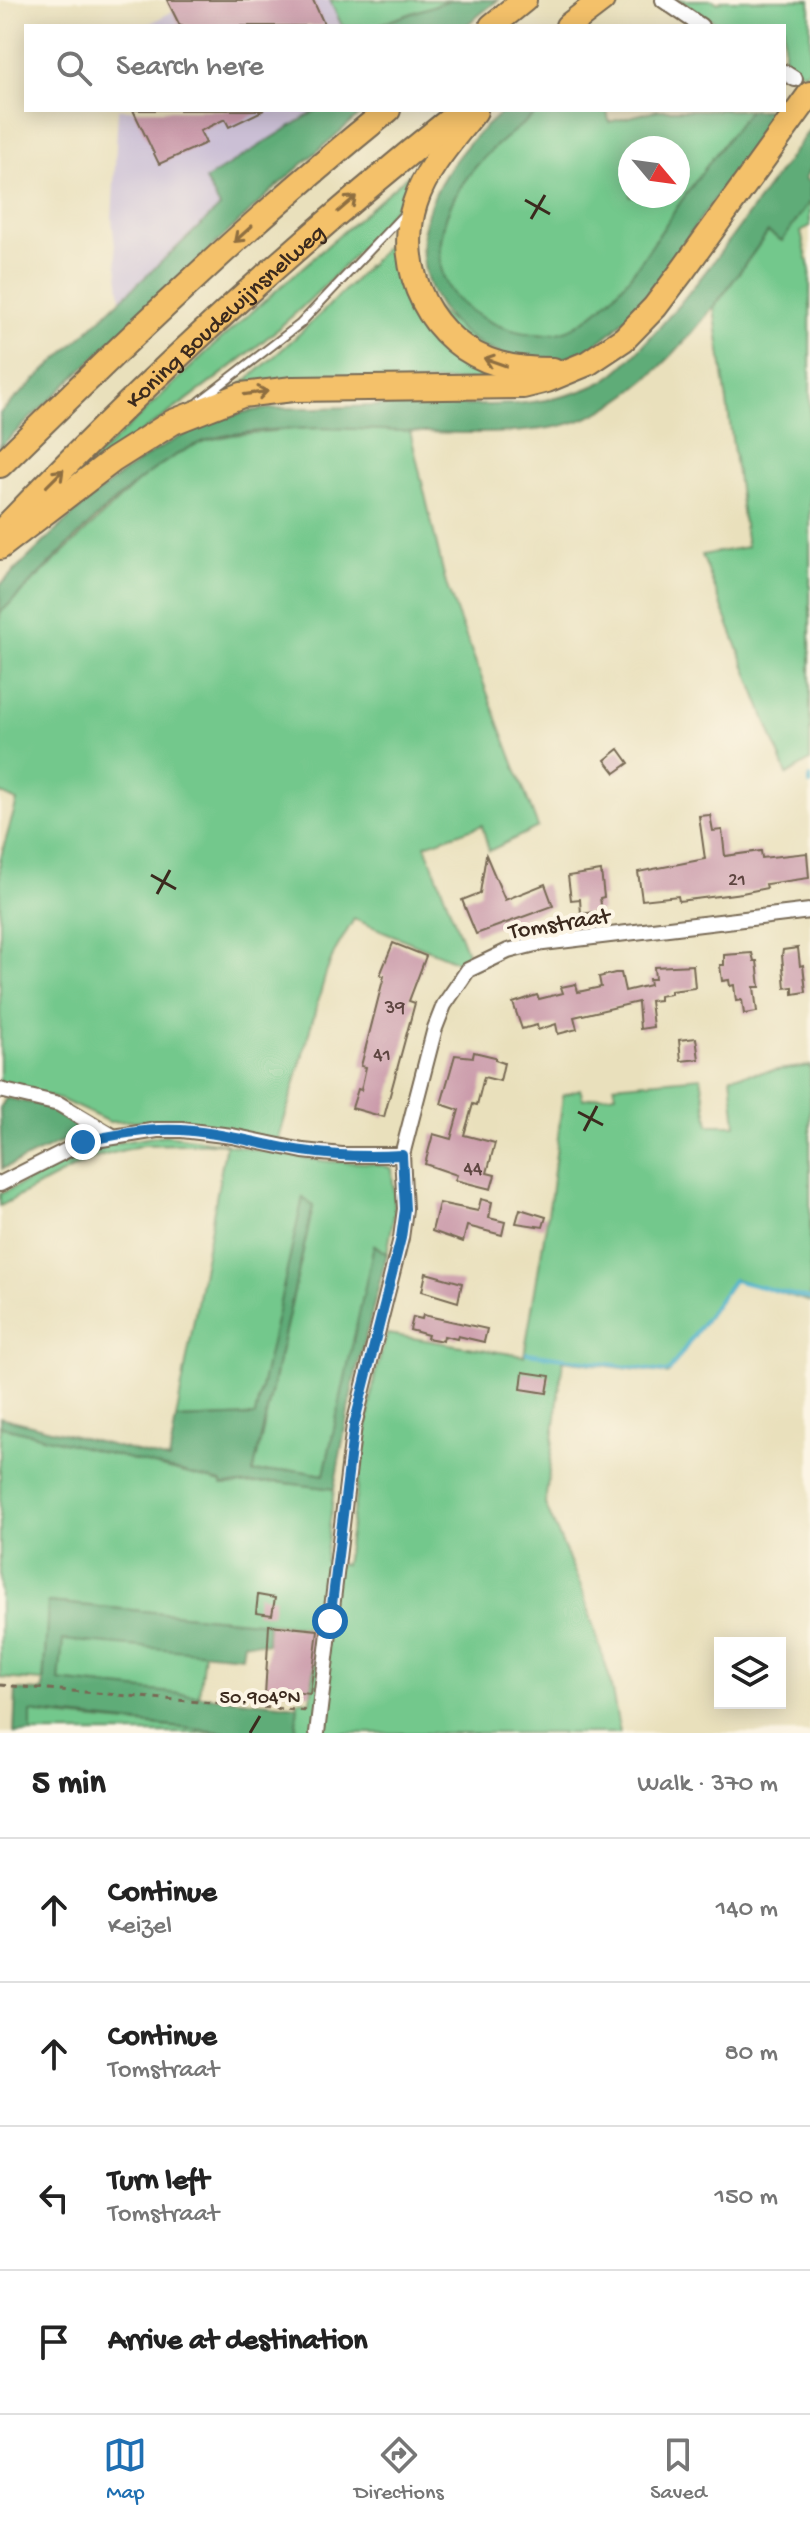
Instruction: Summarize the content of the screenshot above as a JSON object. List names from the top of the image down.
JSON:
{
  "streets": {
    "highway": ["Koning Boudewijnsnelweg"],
    "street": ["Tomstraat"]
  },
  "house_numbers": [
    "21",
    "39",
    "41",
    "44"
  ],
  "north": "bottom right",
  "page": {
    "search": "Search here",
    "heading": ["5 min", "Walk · 370 m"],
    "list": [
      ["Continue", "Keizel", "140 m"],
      ["Continue", "Tomstraat", "80 m"],
      ["Turn left", "Tomstraat", "150 m"],
      "Arrive at destination"
    ],
    "nav": ["Map", "Directions", "Saved"]
  },
  "coordinates": ["50.904°N"]
}
